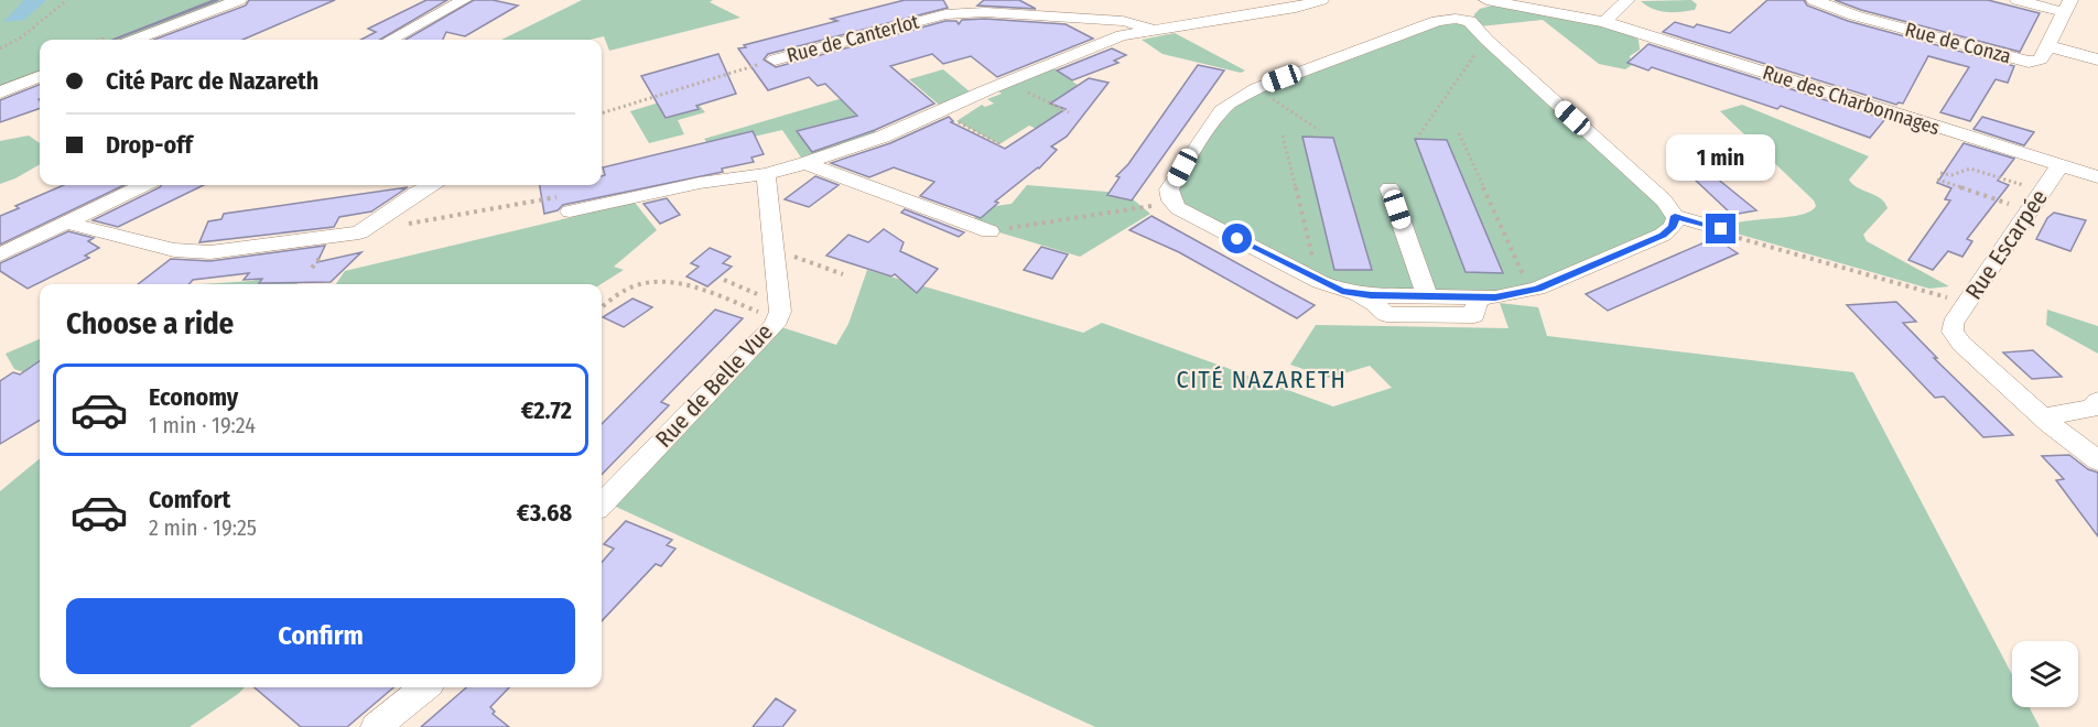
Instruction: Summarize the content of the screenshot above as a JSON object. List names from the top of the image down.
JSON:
{
  "streets": {
    "street": [
      "Rue de Canterlot",
      "Rue de Conza",
      "Rue des Charbonnages",
      "Rue Escarpée",
      "Rue de Belle Vue"
    ]
  },
  "crossings": [
    ["Rue de Canterlot", "Rue de Belle Vue"],
    ["Rue des Charbonnages", "Rue Escarpée"]
  ],
  "districts": ["CITÉ NAZARETH"],
  "page": {
    "banner": ["Cité Parc de Nazareth", "Drop-off"],
    "bubble": "1 min",
    "heading": "Choose a ride",
    "list": [
      {
        "name": "Economy",
        "note": "1 min · 19:24",
        "value": "€2.72"
      },
      {
        "name": "Comfort",
        "note": "2 min · 19:25",
        "value": "€3.68"
      }
    ],
    "buttons": "Confirm"
  }
}
